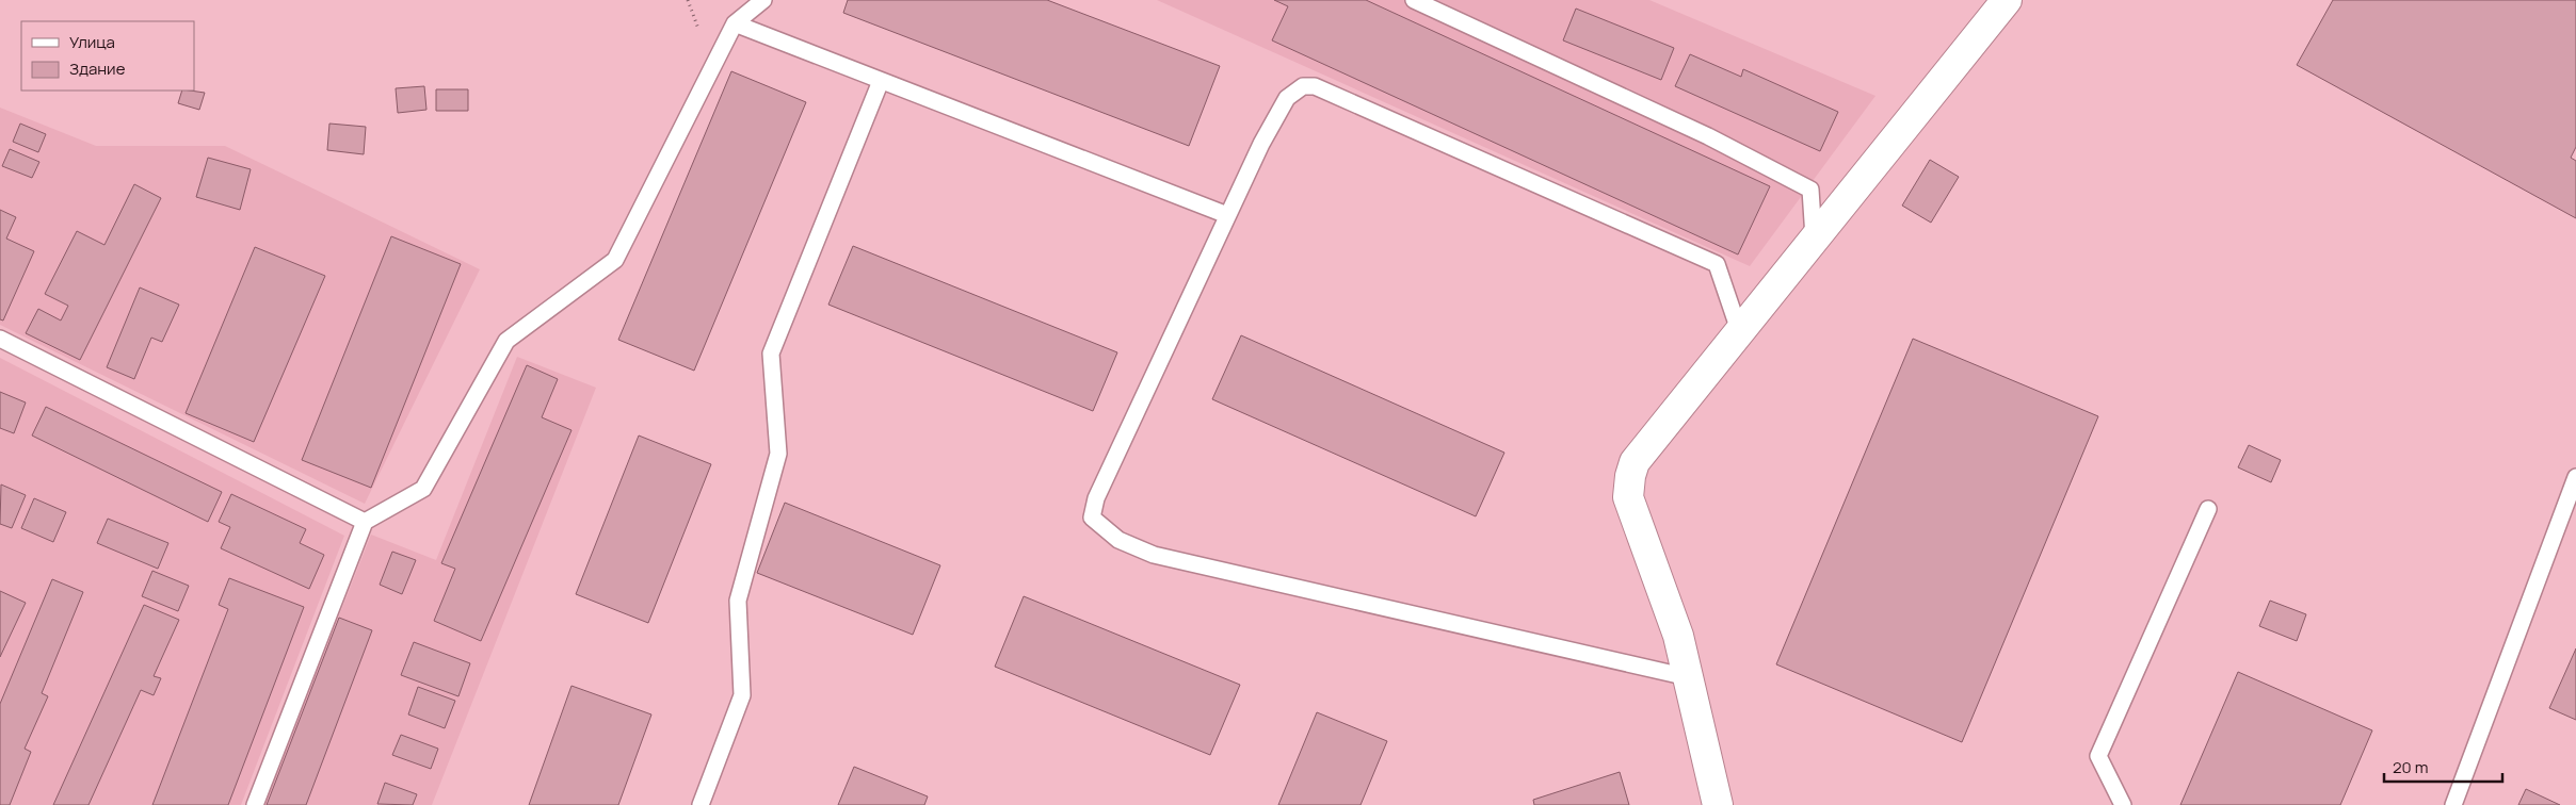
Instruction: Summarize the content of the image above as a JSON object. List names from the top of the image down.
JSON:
{
  "legend": ["Улица", "Здание"],
  "scale_bar": "20 m"
}
